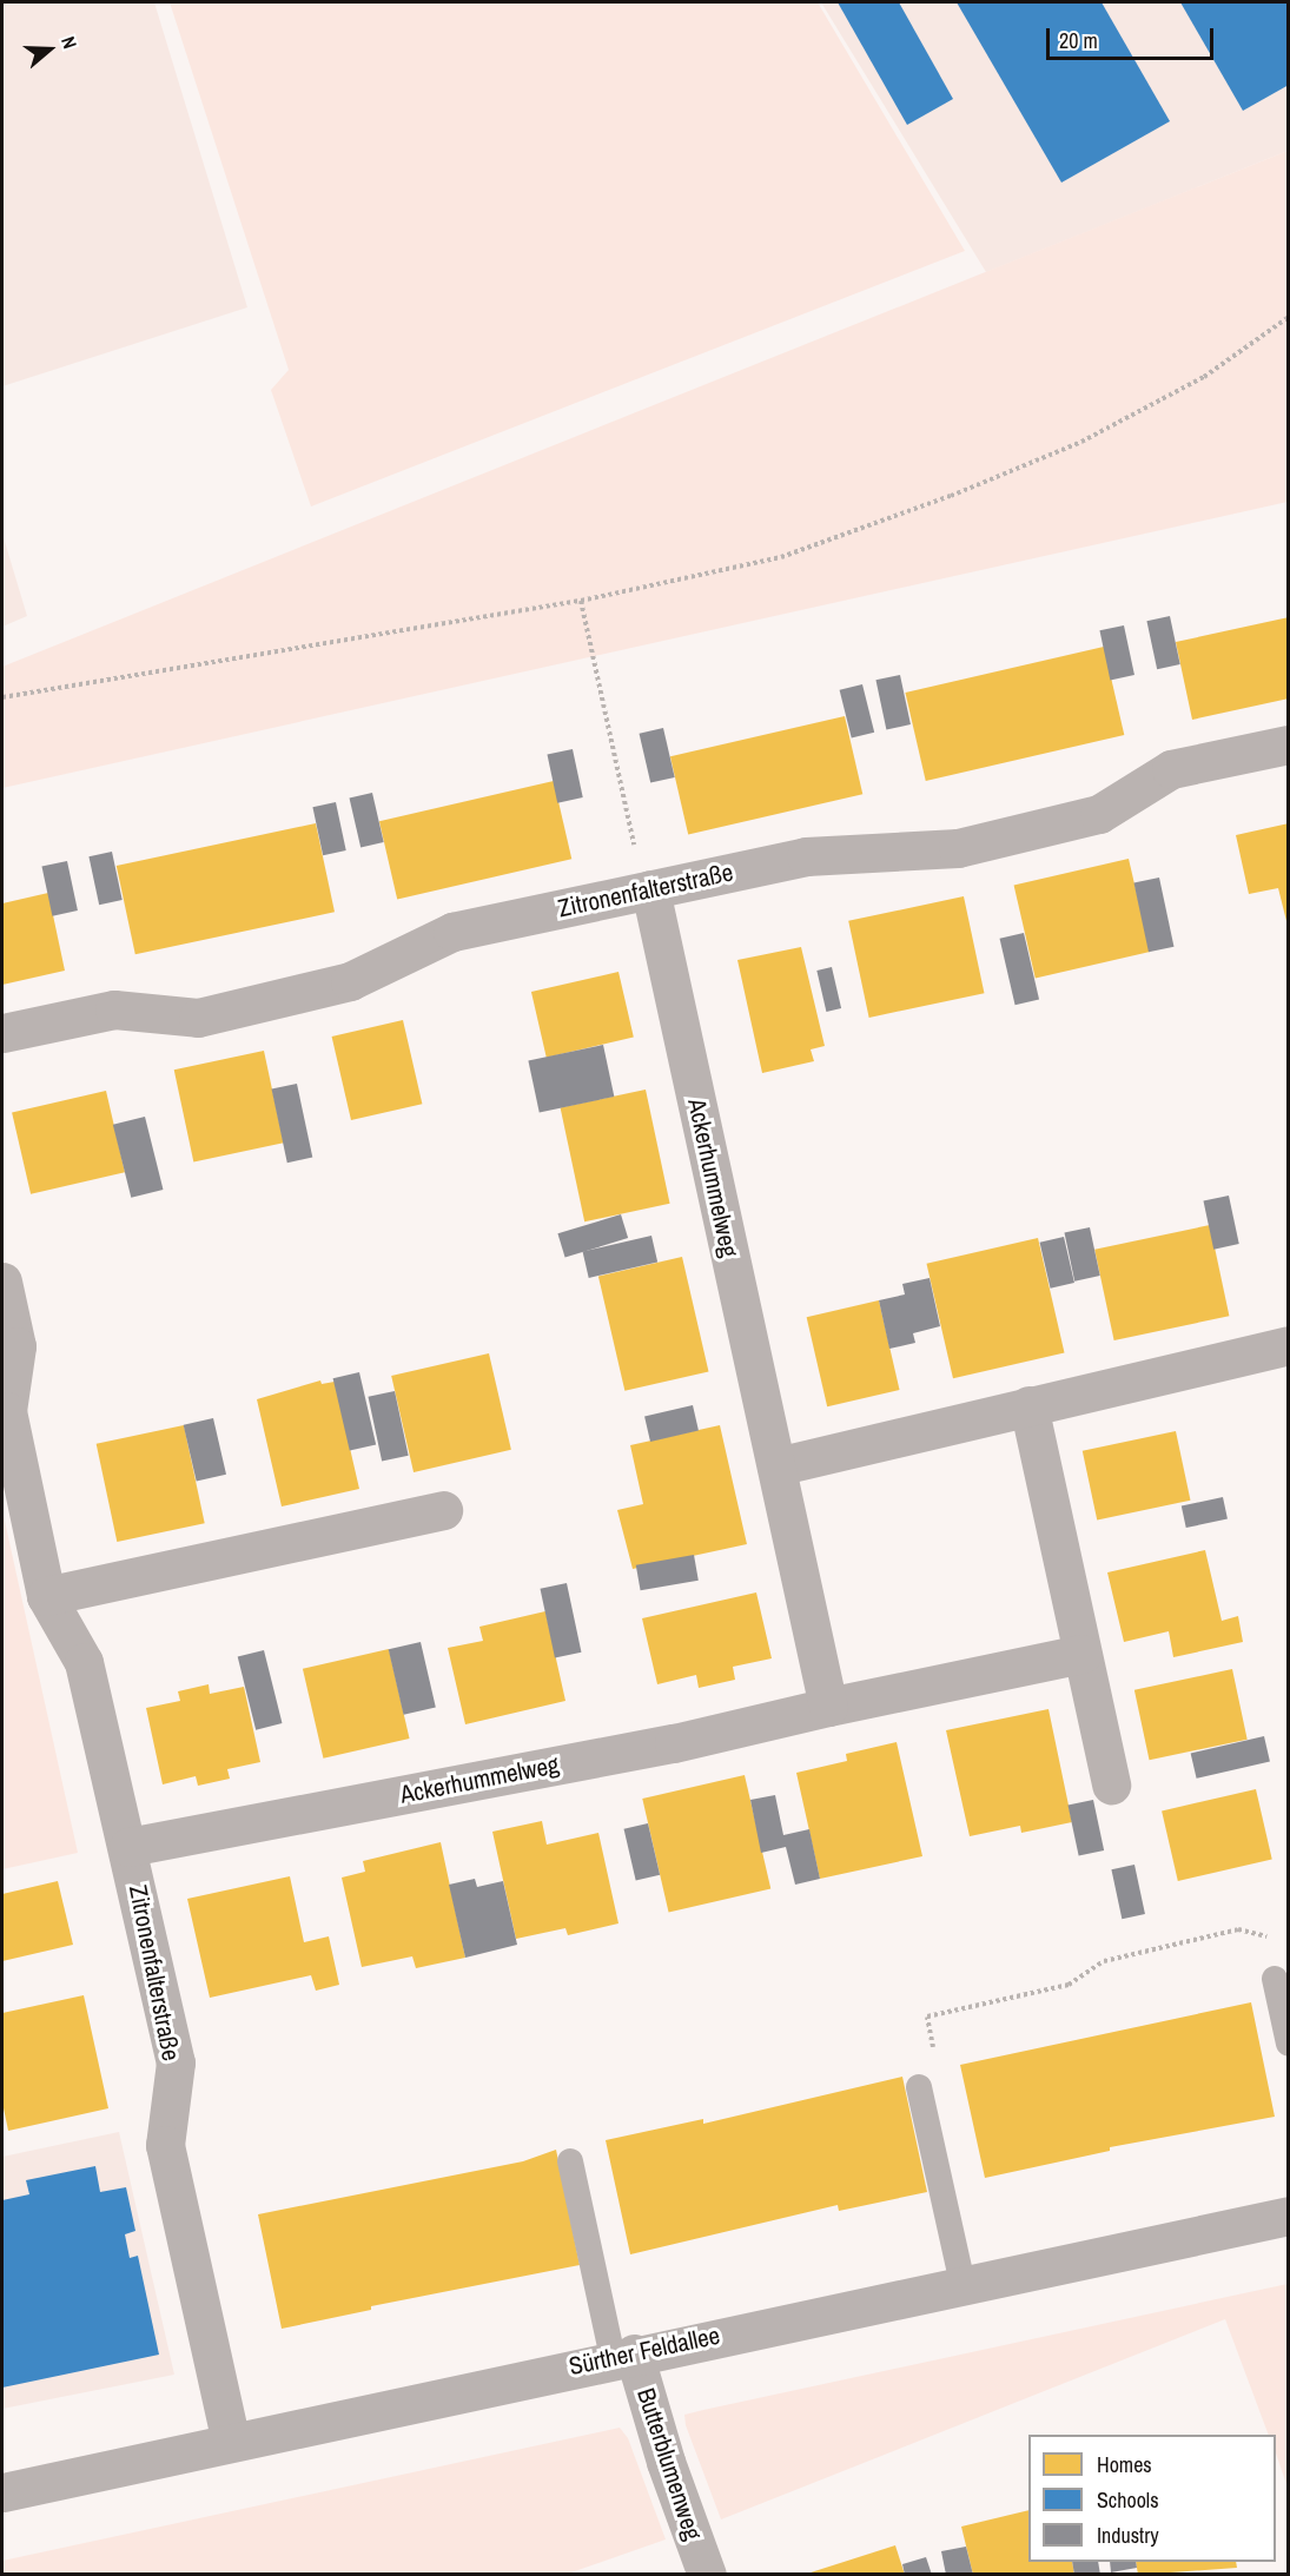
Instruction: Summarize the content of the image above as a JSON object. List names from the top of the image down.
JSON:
{
  "streets": {
    "street": [
      "Zitronenfalterstraße",
      "Ackerhummelweg",
      "Sürther Feldallee",
      "Butterblumenweg"
    ]
  },
  "crossings": [
    ["Zitronenfalterstraße", "Ackerhummelweg"],
    ["Zitronenfalterstraße", "Sürther Feldallee"],
    ["Sürther Feldallee", "Butterblumenweg"]
  ],
  "legend": ["Homes", "Schools", "Industry"],
  "scale_bar": "20 m",
  "north": "right"
}
